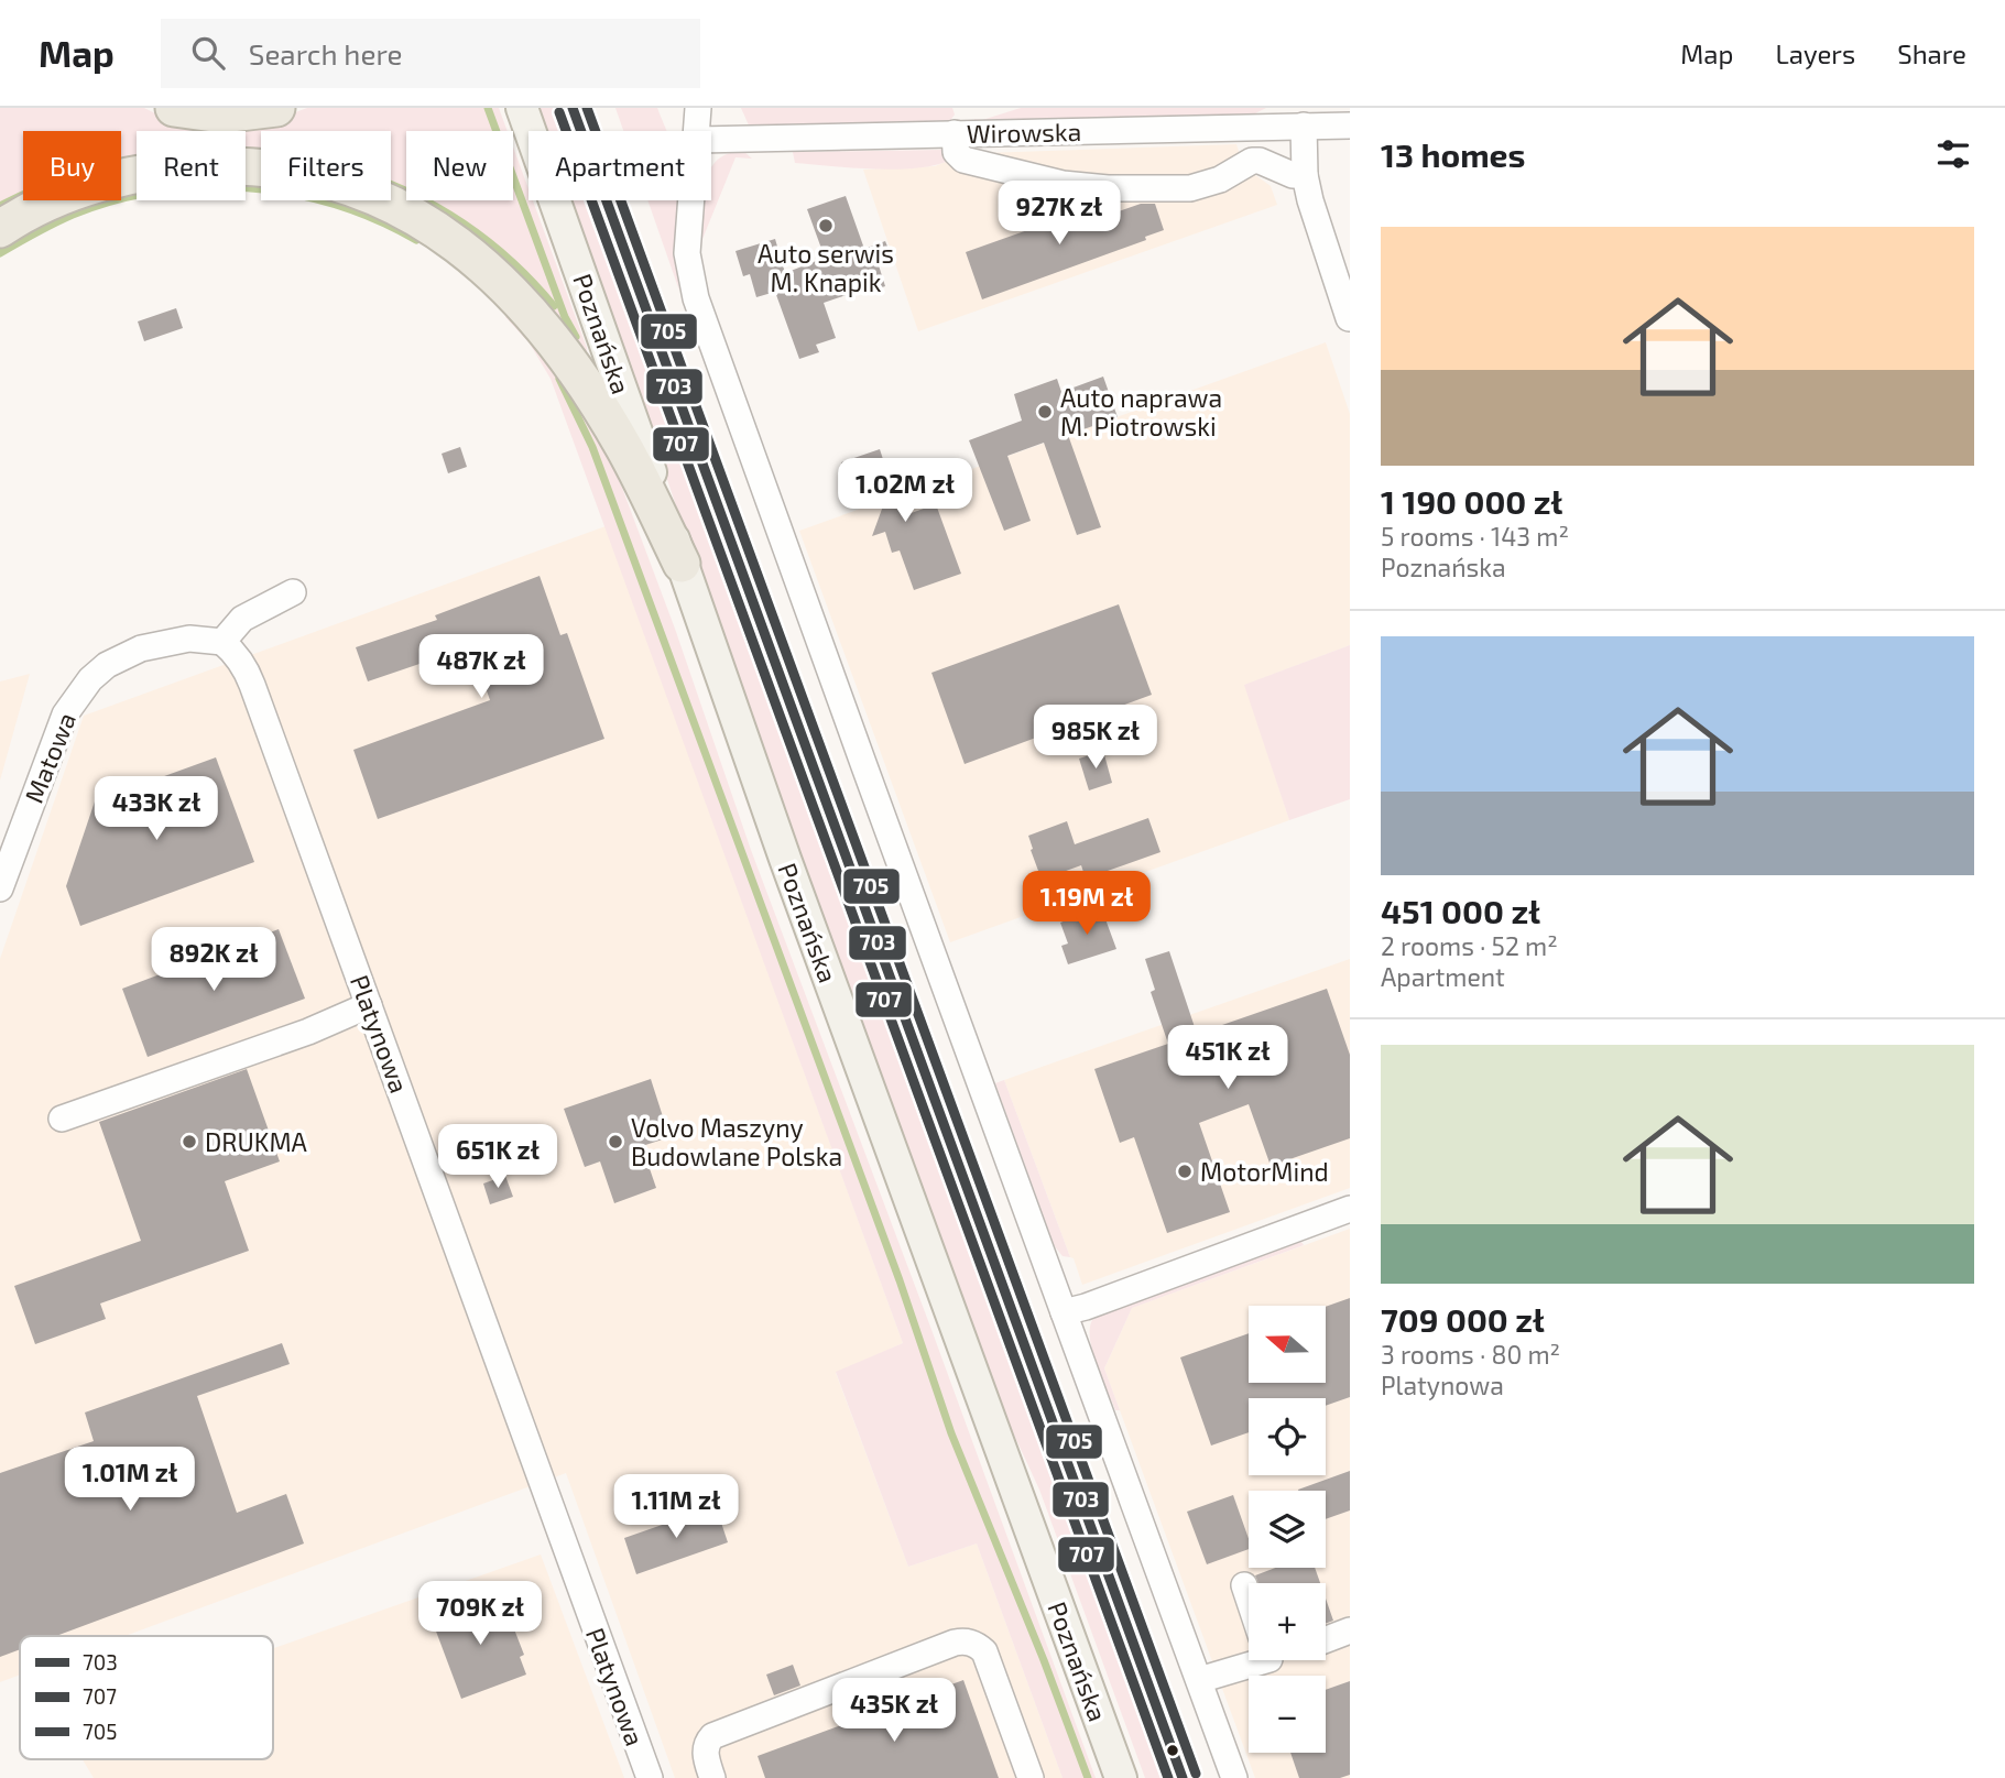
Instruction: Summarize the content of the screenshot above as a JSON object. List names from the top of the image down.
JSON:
{
  "streets": {
    "main road": ["Poznańska"],
    "street": ["Wirowska", "Matowa", "Platynowa"]
  },
  "crossings": [
    ["Matowa", "Platynowa"]
  ],
  "places": [
    "Auto serwis M. Knapik",
    "Auto naprawa M. Piotrowski",
    "DRUKMA",
    "Volvo Maszyny Budowlane Polska",
    "MotorMind"
  ],
  "lines": ["transit line 703", "transit line 705", "transit line 707"],
  "legend": ["703", "707", "705"],
  "north": "left",
  "page": {
    "header": "Map",
    "search": "Search here",
    "nav": ["Map", "Layers", "Share"],
    "heading": "13 homes",
    "chip": [
      "Buy",
      "Rent",
      "Filters",
      "New",
      "Apartment"
    ],
    "price": [
      "927K zł",
      "1.02M zł",
      "487K zł",
      "985K zł",
      "433K zł",
      "1.19M zł",
      "892K zł",
      "451K zł",
      "651K zł",
      "1.01M zł",
      "1.11M zł",
      "709K zł",
      "435K zł"
    ],
    "list": [
      {
        "name": "1 190 000 zł",
        "note": "5 rooms · 143 m² · Poznańska"
      },
      {
        "name": "451 000 zł",
        "note": "2 rooms · 52 m² · Apartment"
      },
      {
        "name": "709 000 zł",
        "note": "3 rooms · 80 m² · Platynowa"
      }
    ],
    "map_buttons": ["+", "−"]
  }
}
